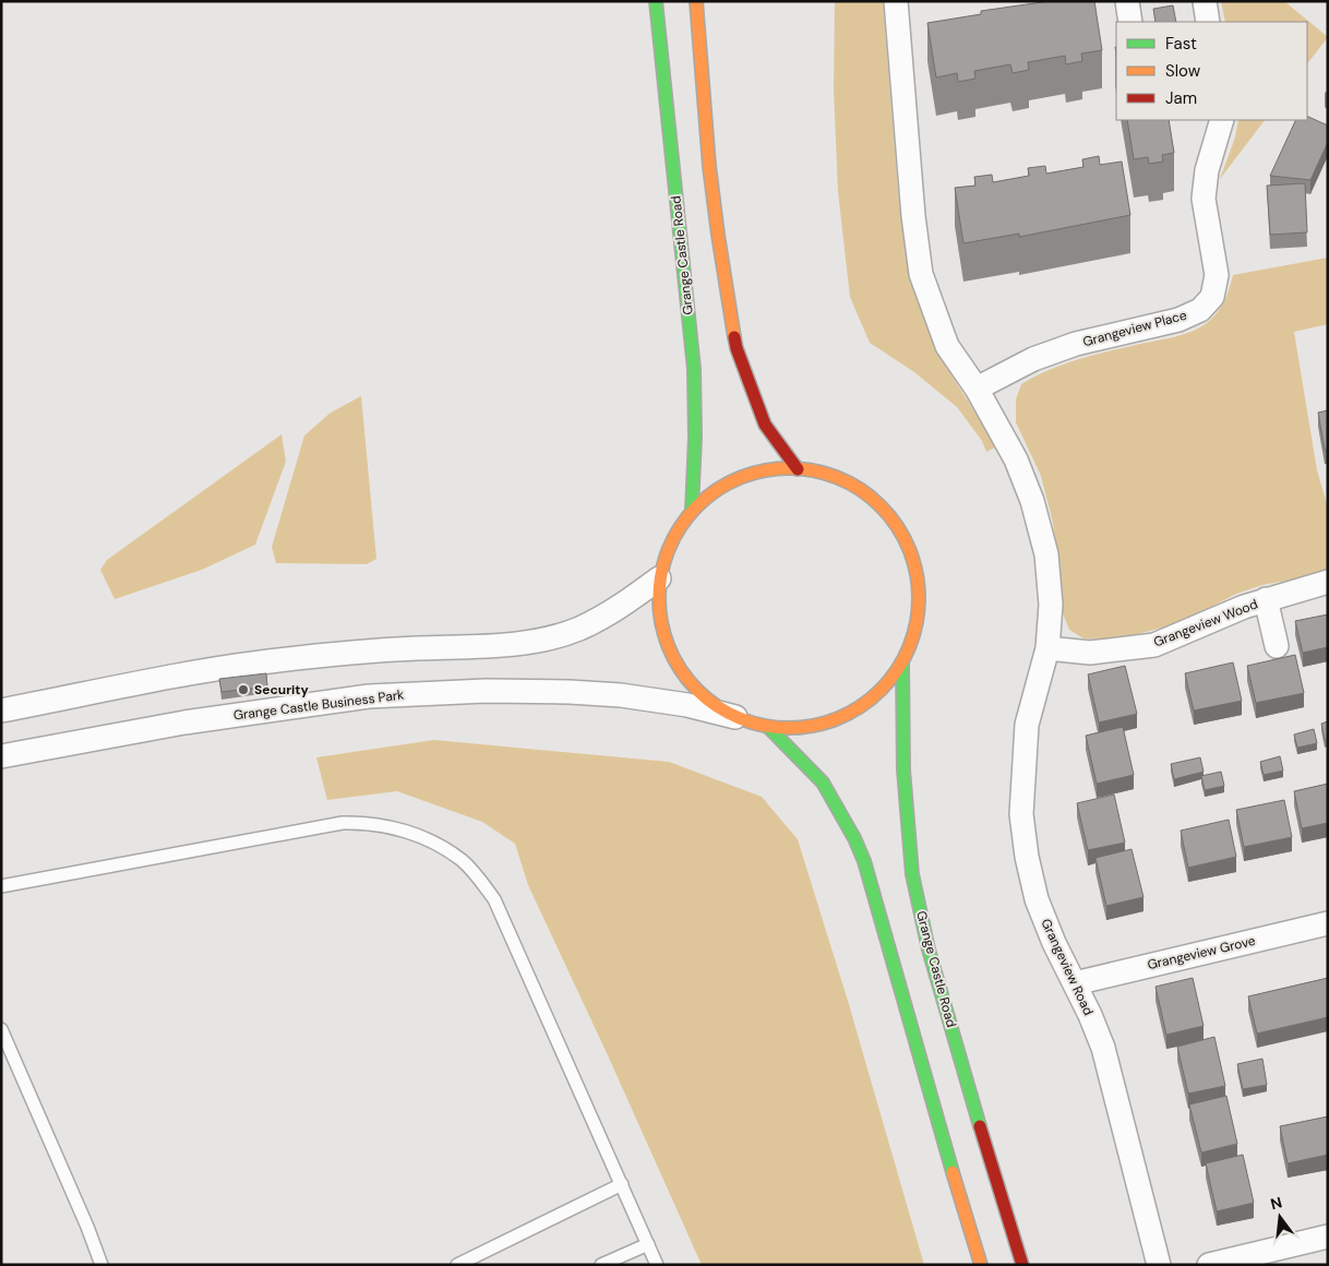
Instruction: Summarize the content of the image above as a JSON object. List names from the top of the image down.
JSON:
{
  "streets": {
    "main road": ["Grange Castle Road"],
    "street": [
      "Grangeview Place",
      "Grangeview Wood",
      "Grange Castle Business Park",
      "Grangeview Grove",
      "Grangeview Road"
    ]
  },
  "crossings": [
    ["Grange Castle Road", "Grange Castle Business Park"],
    ["Grangeview Place", "Grangeview Road"],
    ["Grangeview Wood", "Grangeview Road"],
    ["Grangeview Grove", "Grangeview Road"]
  ],
  "places": ["Security"],
  "legend": ["Fast", "Slow", "Jam"],
  "north": "top"
}
